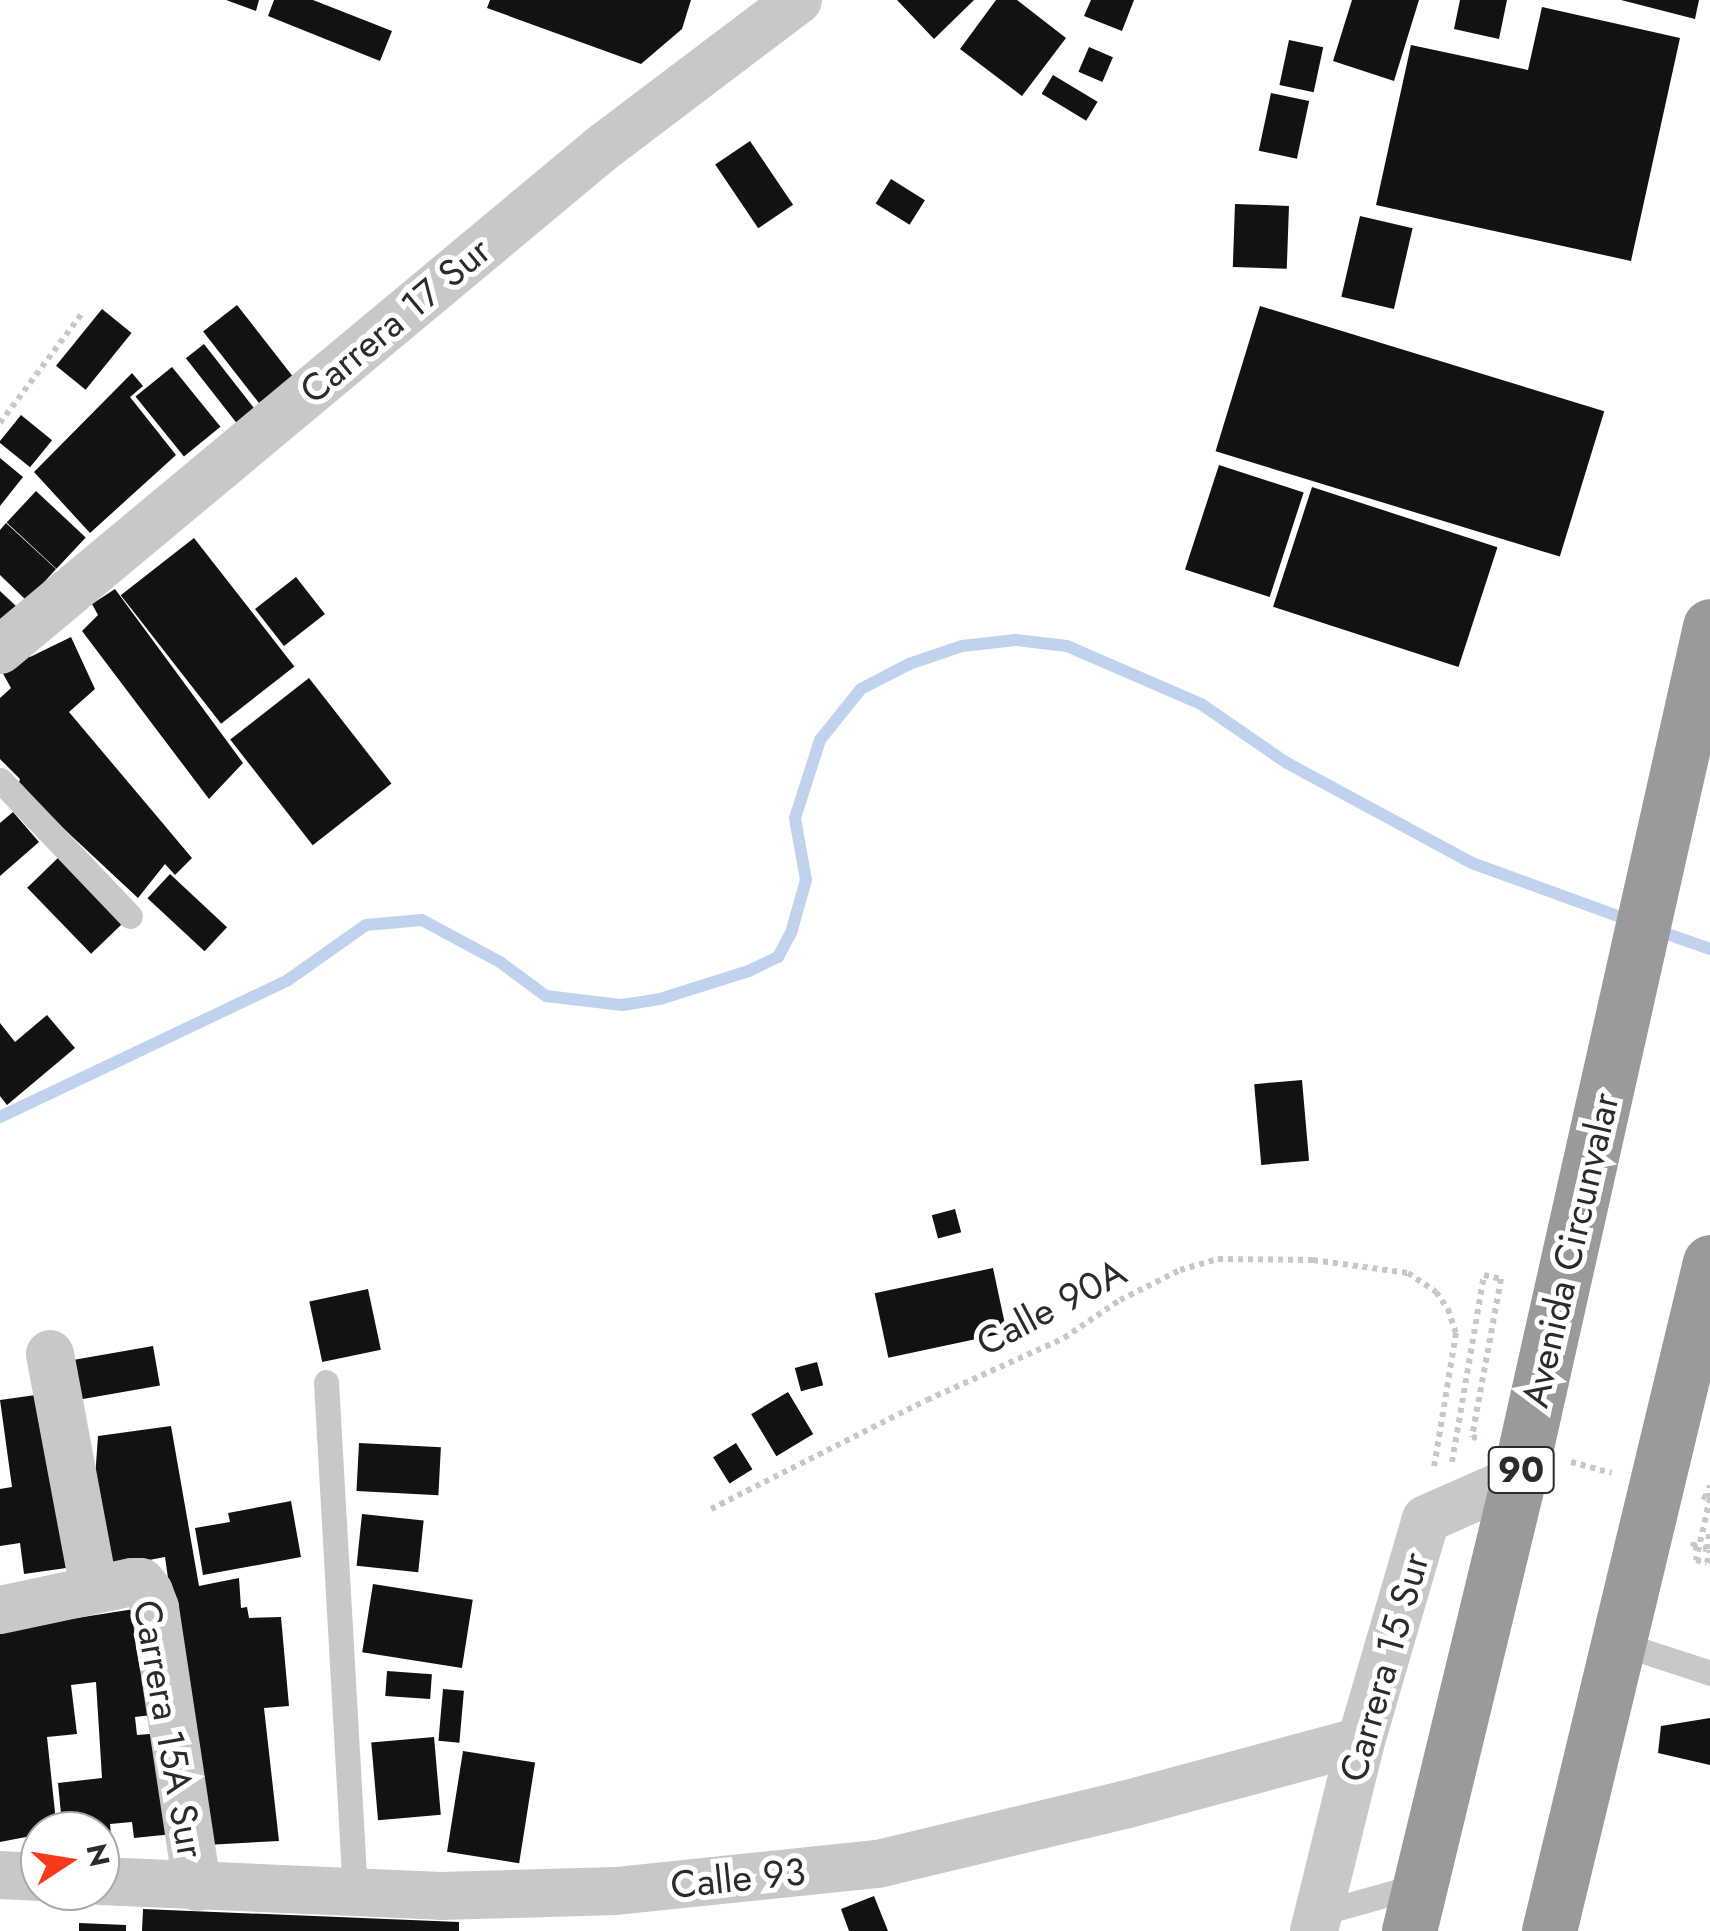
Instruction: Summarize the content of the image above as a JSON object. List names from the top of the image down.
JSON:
{
  "streets": {
    "highway": ["Avenida Circunvalar", "90"],
    "street": [
      "Carrera 17 Sur",
      "Carrera 15 Sur",
      "Carrera 15A Sur",
      "Calle 93"
    ],
    "path": ["Calle 90A"]
  },
  "crossings": [
    ["Avenida Circunvalar", "Carrera 15 Sur"],
    ["Calle 90A", "Carrera 15 Sur"],
    ["Carrera 15 Sur", "Calle 93"],
    ["Carrera 15A Sur", "Calle 93"]
  ],
  "north": "right"
}
